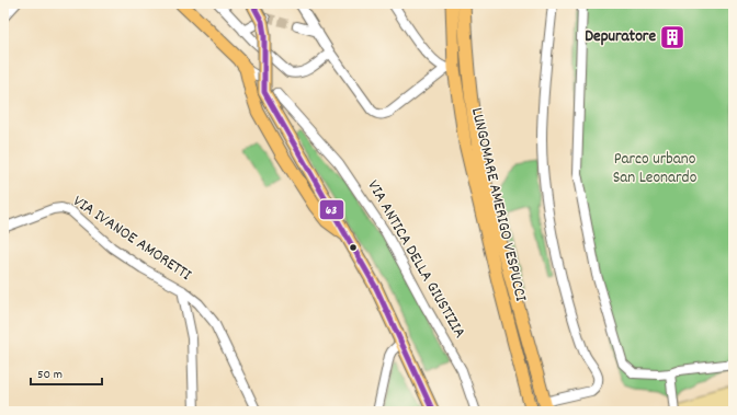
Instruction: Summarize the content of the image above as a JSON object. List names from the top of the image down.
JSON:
{
  "streets": {
    "main road": ["LUNGOMARE AMERIGO VESPUCCI"],
    "street": ["VIA IVANOE AMORETTI", "VIA ANTICA DELLA GIUSTIZIA"]
  },
  "parks": ["Parco urbano San Leonardo"],
  "places": {
    "building": ["Depuratore"]
  },
  "lines": ["transit line 63"],
  "scale_bar": "50 m"
}
